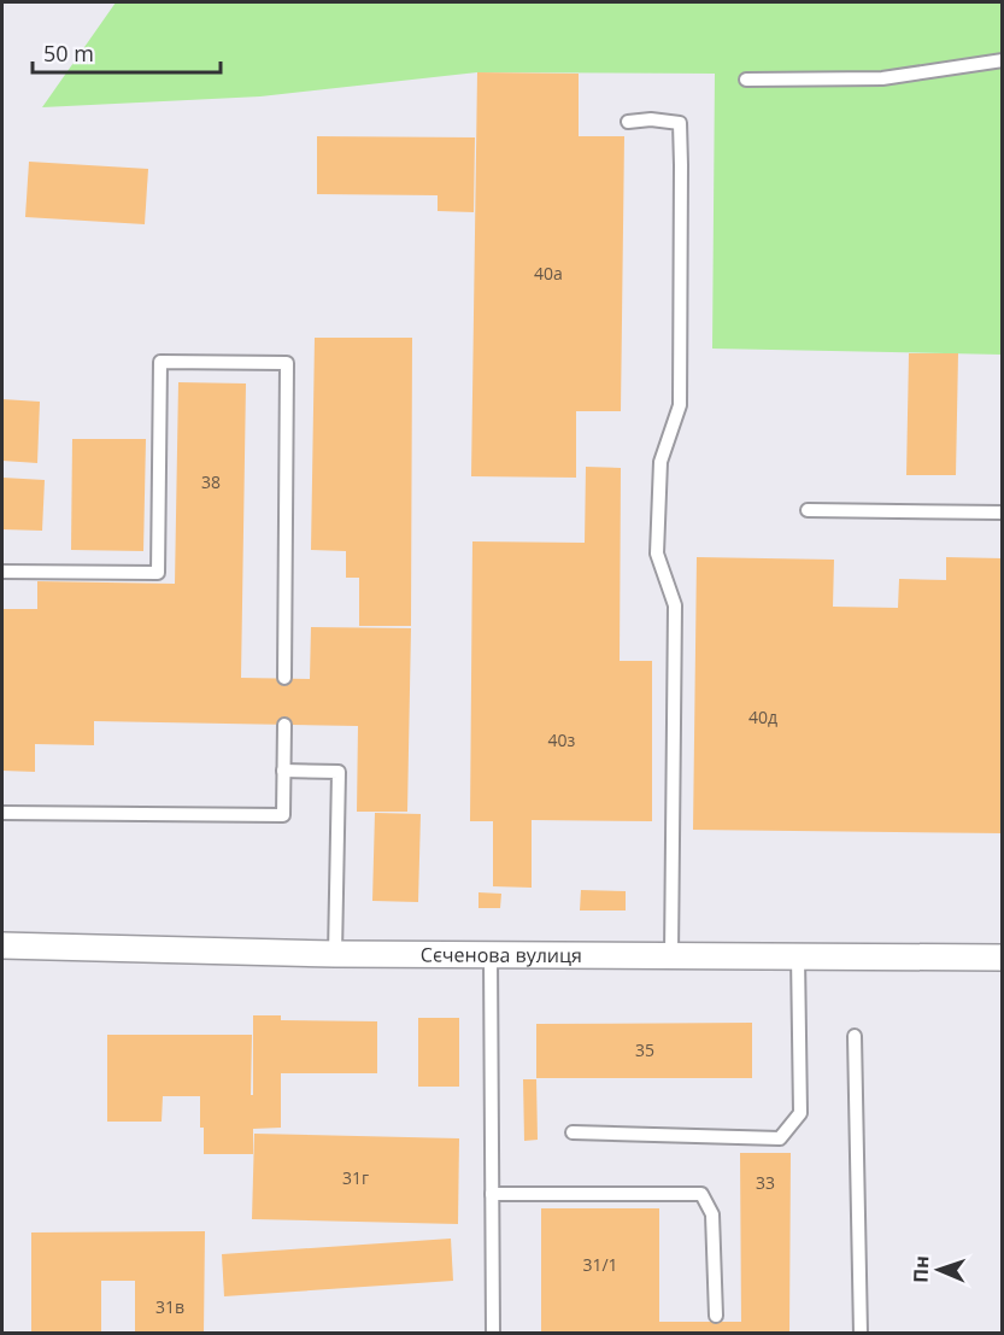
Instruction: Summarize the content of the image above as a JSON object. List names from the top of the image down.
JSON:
{
  "streets": {
    "street": ["Сєченова вулиця"]
  },
  "house_numbers": [
    "40а",
    "38",
    "40д",
    "40з",
    "35",
    "31г",
    "33",
    "31/1",
    "31в"
  ],
  "scale_bar": "50 m",
  "north": "left"
}
